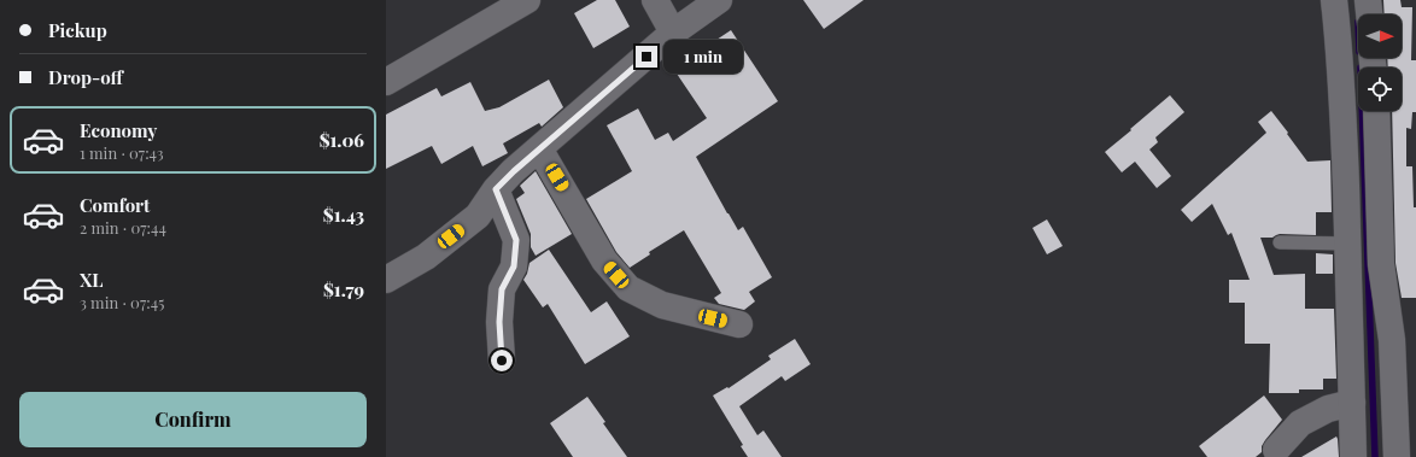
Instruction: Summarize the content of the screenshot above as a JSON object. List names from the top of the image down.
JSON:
{
  "north": "right",
  "page": {
    "banner": ["Pickup", "Drop-off"],
    "bubble": "1 min",
    "list": [
      {
        "name": "Economy",
        "note": "1 min · 07:43",
        "value": "$1.06"
      },
      {
        "name": "Comfort",
        "note": "2 min · 07:44",
        "value": "$1.43"
      },
      {
        "name": "XL",
        "note": "3 min · 07:45",
        "value": "$1.79"
      }
    ],
    "buttons": "Confirm"
  }
}
